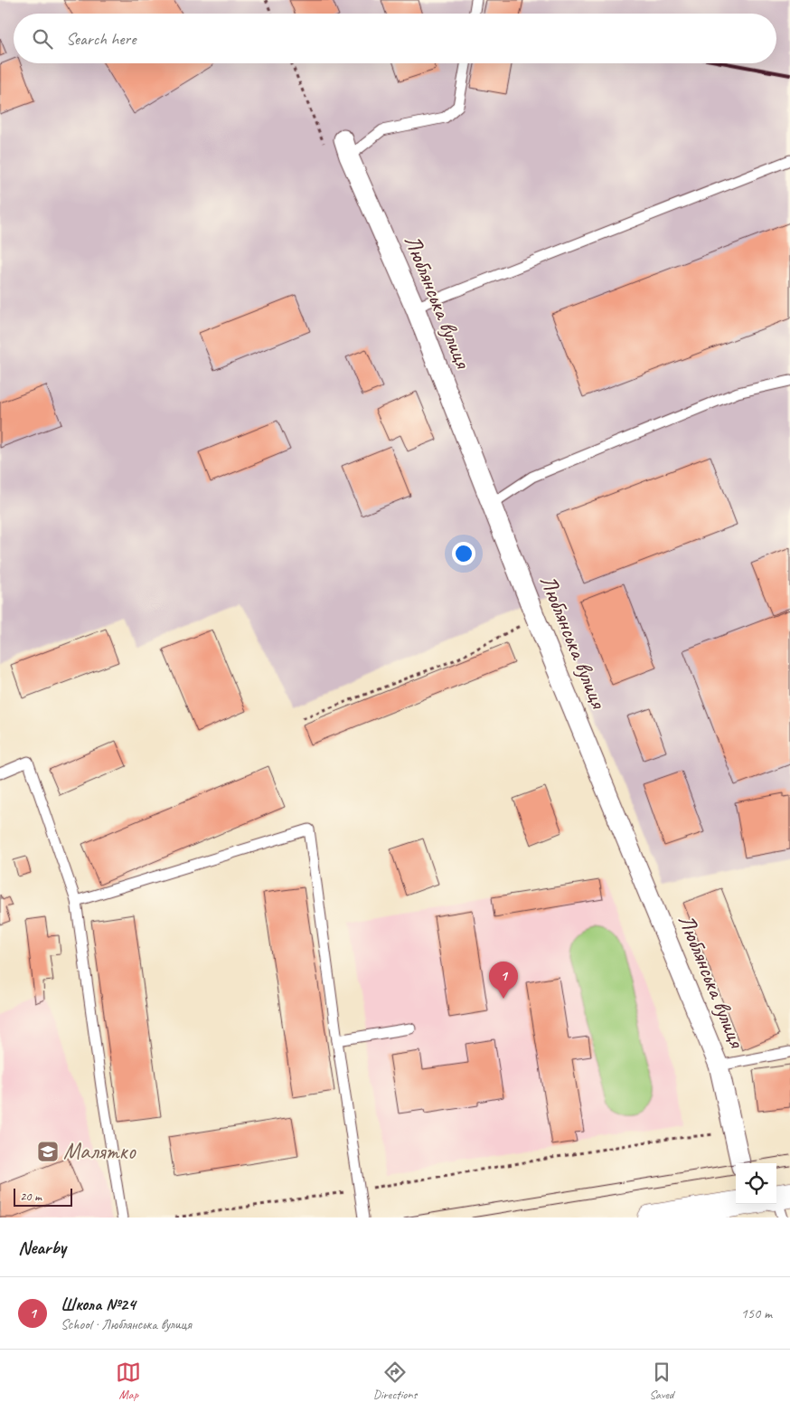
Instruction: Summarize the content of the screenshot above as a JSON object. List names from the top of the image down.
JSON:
{
  "streets": {
    "street": ["Люблянська вулиця"]
  },
  "places": {
    "school or university": ["Малятко"]
  },
  "scale_bar": "20 m",
  "page": {
    "search": "Search here",
    "pins": "1",
    "scale": "20 m",
    "heading": "Nearby",
    "list": [
      {
        "mark": "1",
        "name": "Школа №24",
        "note": "School · Люблянська вулиця",
        "value": "150 m"
      }
    ],
    "nav": ["Map", "Directions", "Saved"]
  }
}
